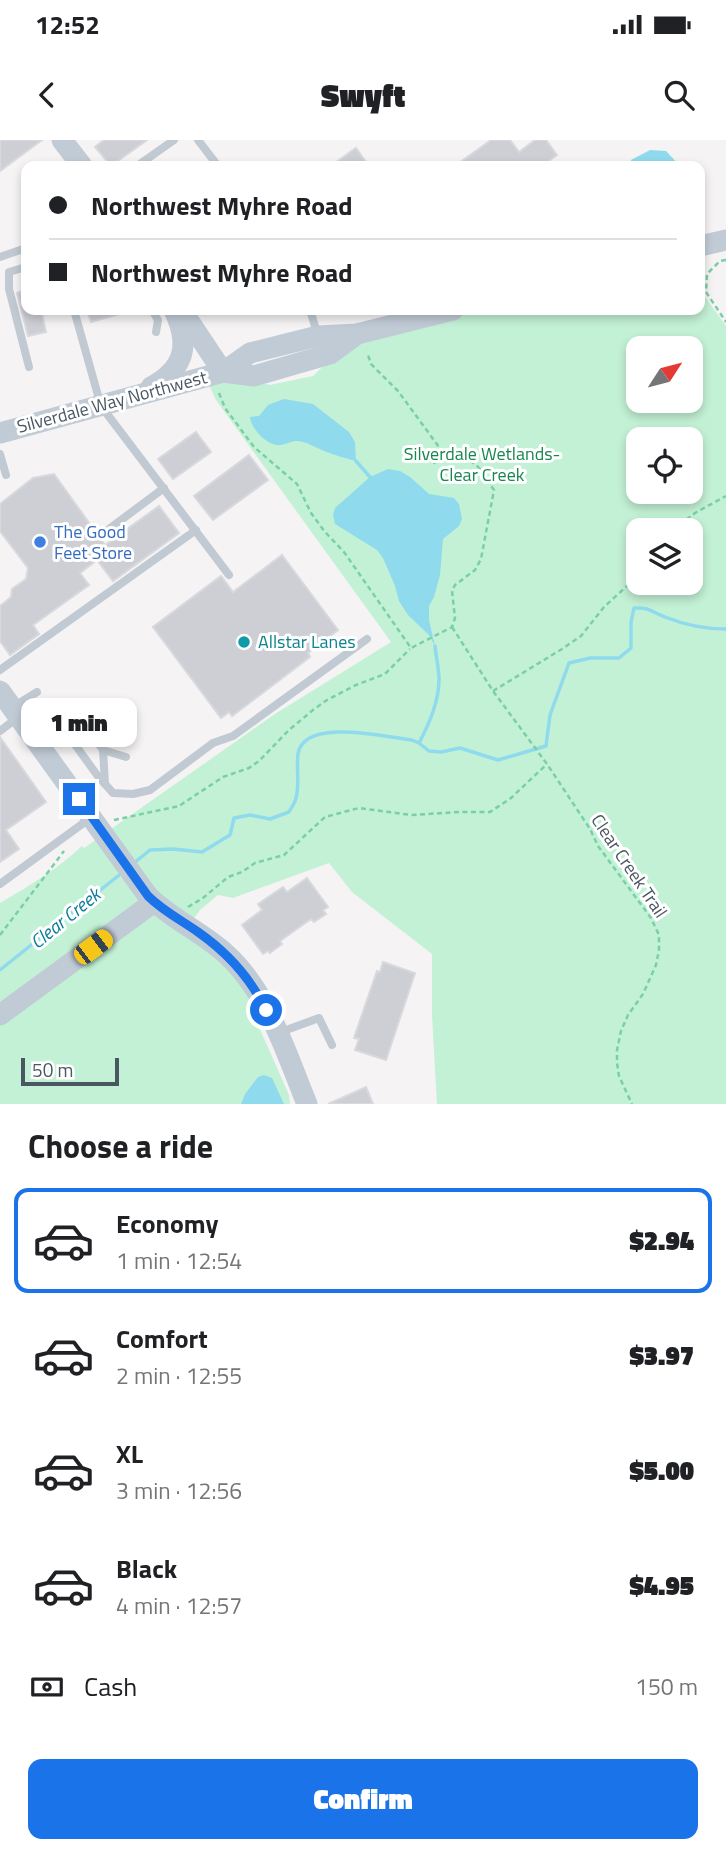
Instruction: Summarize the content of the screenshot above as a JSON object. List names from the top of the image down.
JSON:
{
  "streets": {
    "street": ["Silverdale Way Northwest"],
    "path": ["Clear Creek Trail"]
  },
  "water": ["Clear Creek"],
  "parks": ["Silverdale Wetlands- Clear Creek"],
  "places": ["The Good Feet Store", "Allstar Lanes"],
  "scale_bar": "50 m",
  "north": "top right",
  "page": {
    "status": "12:52",
    "header": "Swyft",
    "banner": ["Northwest Myhre Road", "Northwest Myhre Road"],
    "bubble": "1 min",
    "scale": "50 m",
    "heading": "Choose a ride",
    "list": [
      {
        "name": "Economy",
        "note": "1 min · 12:54",
        "value": "$2.94"
      },
      {
        "name": "Comfort",
        "note": "2 min · 12:55",
        "value": "$3.97"
      },
      {
        "name": "XL",
        "note": "3 min · 12:56",
        "value": "$5.00"
      },
      {
        "name": "Black",
        "note": "4 min · 12:57",
        "value": "$4.95"
      }
    ],
    "pay": ["Cash", "150 m"],
    "buttons": "Confirm"
  }
}
